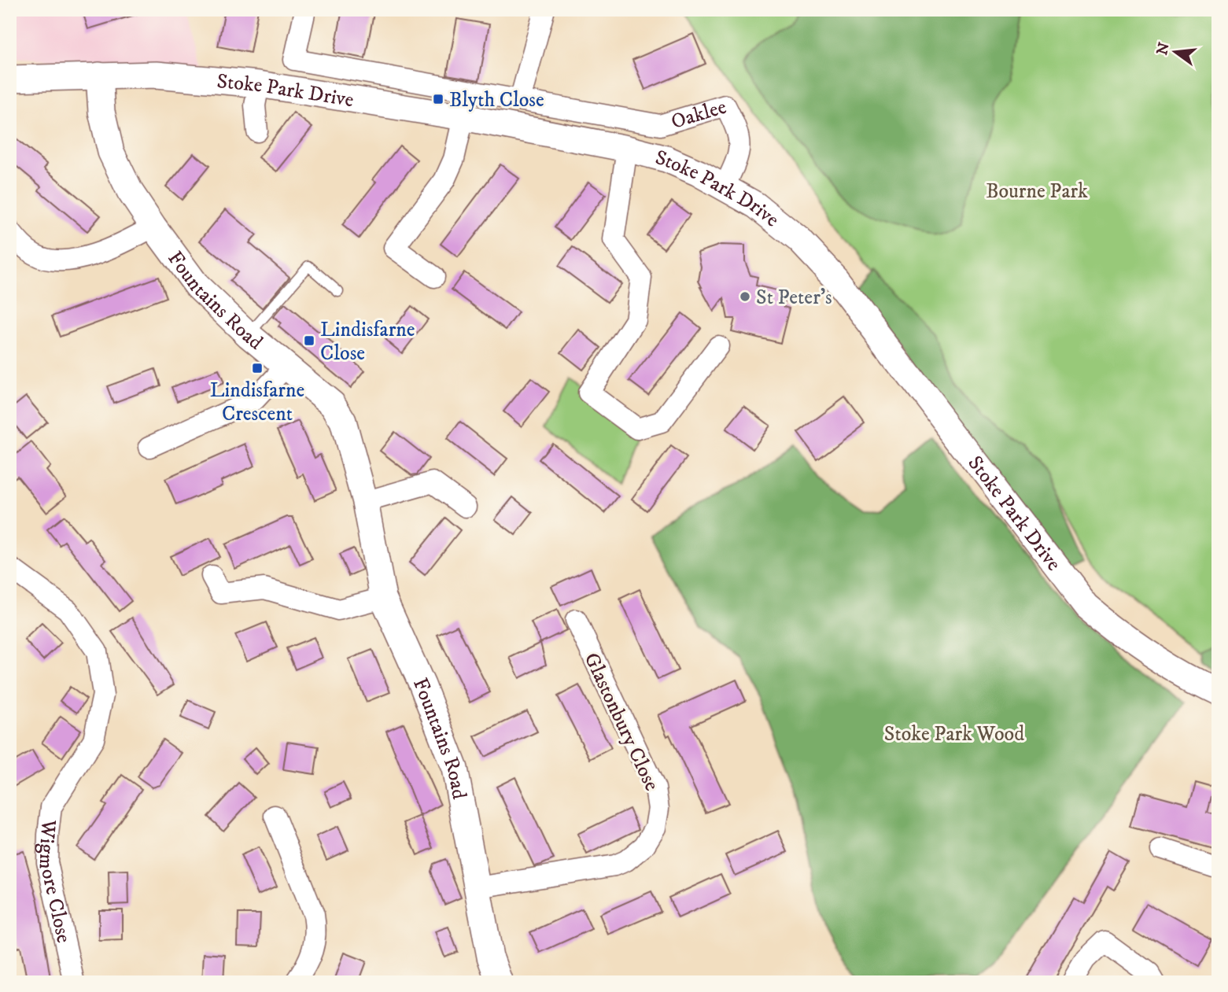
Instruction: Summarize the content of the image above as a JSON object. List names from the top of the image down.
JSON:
{
  "streets": {
    "street": [
      "Stoke Park Drive",
      "Oaklee",
      "Fountains Road",
      "Glastonbury Close",
      "Wigmore Close"
    ]
  },
  "crossings": [
    ["Stoke Park Drive", "Oaklee"],
    ["Stoke Park Drive", "Fountains Road"],
    ["Fountains Road", "Glastonbury Close"]
  ],
  "parks": ["Bourne Park", "Stoke Park Wood"],
  "places": {
    "transit": ["Blyth Close", "Lindisfarne Close", "Lindisfarne Crescent"],
    "other": ["St Peter's"]
  },
  "north": "left"
}
